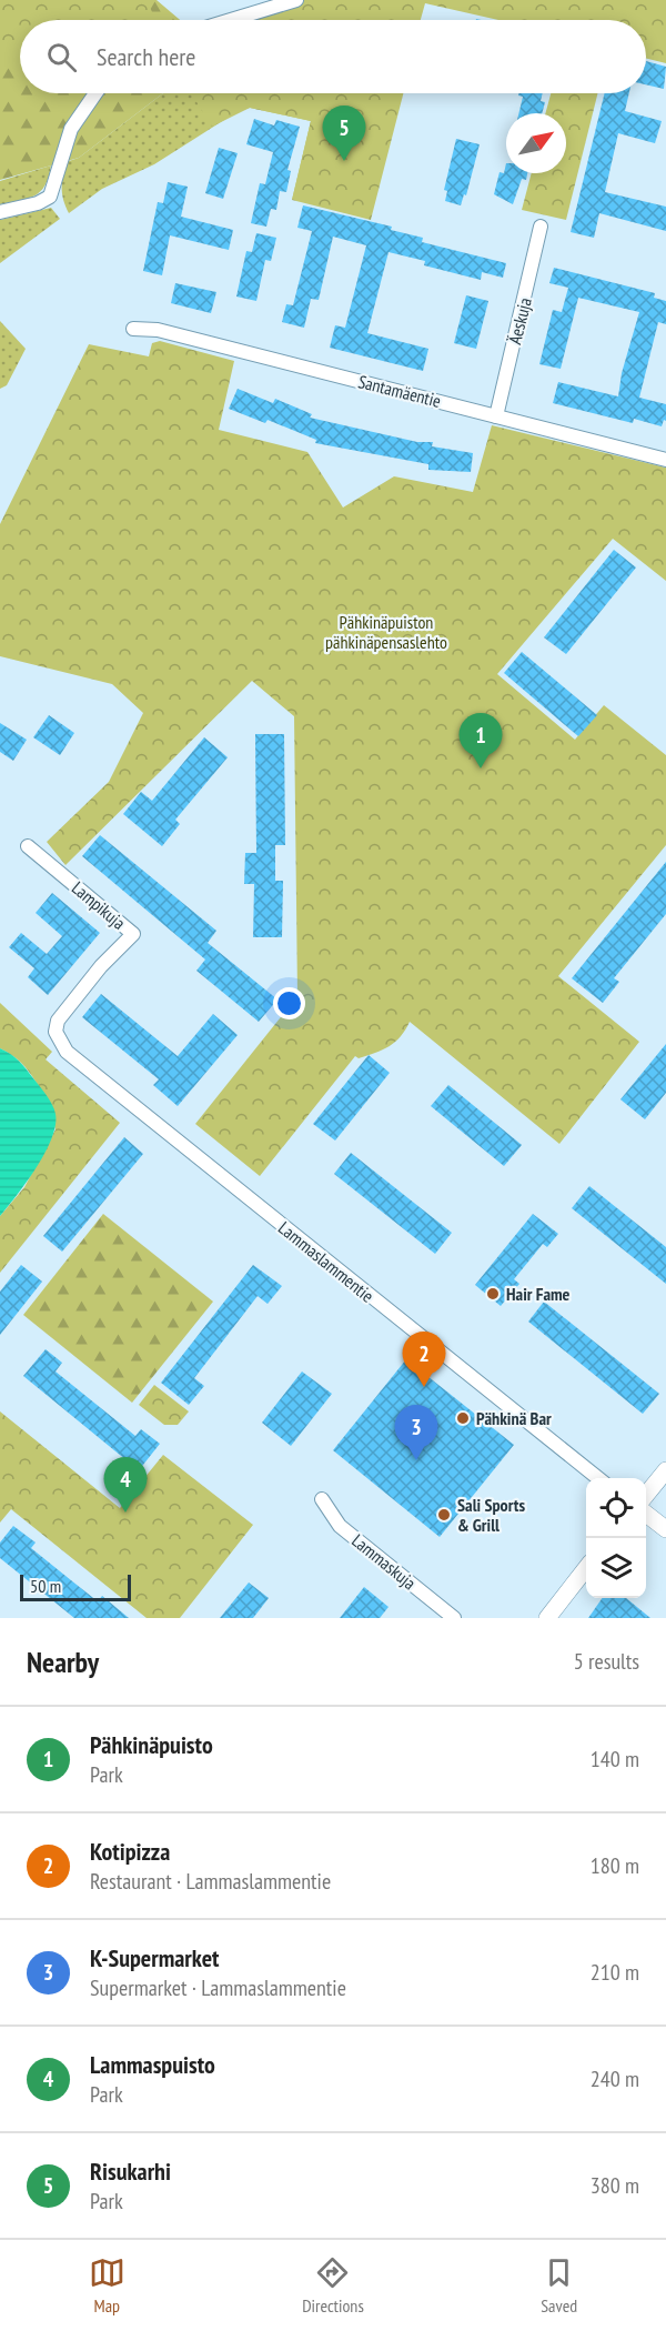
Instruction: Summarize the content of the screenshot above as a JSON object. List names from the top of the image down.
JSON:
{
  "streets": {
    "street": [
      "Äeskuja",
      "Santamäentie",
      "Lampikuja",
      "Lammaslammentie",
      "Lammaskuja"
    ]
  },
  "crossings": [
    ["Äeskuja", "Santamäentie"],
    ["Lampikuja", "Lammaslammentie"]
  ],
  "parks": ["Pähkinäpuiston pähkinäpensaslehto"],
  "places": ["Hair Fame", "Pähkinä Bar", "Sali Sports & Grill"],
  "scale_bar": "50 m",
  "north": "top right",
  "page": {
    "search": "Search here",
    "pins": [
      "5",
      "1",
      "2",
      "3",
      "4"
    ],
    "scale": "50 m",
    "heading": ["Nearby", "5 results"],
    "list": [
      {
        "mark": "1",
        "name": "Pähkinäpuisto",
        "note": "Park",
        "value": "140 m"
      },
      {
        "mark": "2",
        "name": "Kotipizza",
        "note": "Restaurant · Lammaslammentie",
        "value": "180 m"
      },
      {
        "mark": "3",
        "name": "K-Supermarket",
        "note": "Supermarket · Lammaslammentie",
        "value": "210 m"
      },
      {
        "mark": "4",
        "name": "Lammaspuisto",
        "note": "Park",
        "value": "240 m"
      },
      {
        "mark": "5",
        "name": "Risukarhi",
        "note": "Park",
        "value": "380 m"
      }
    ],
    "nav": ["Map", "Directions", "Saved"]
  }
}
